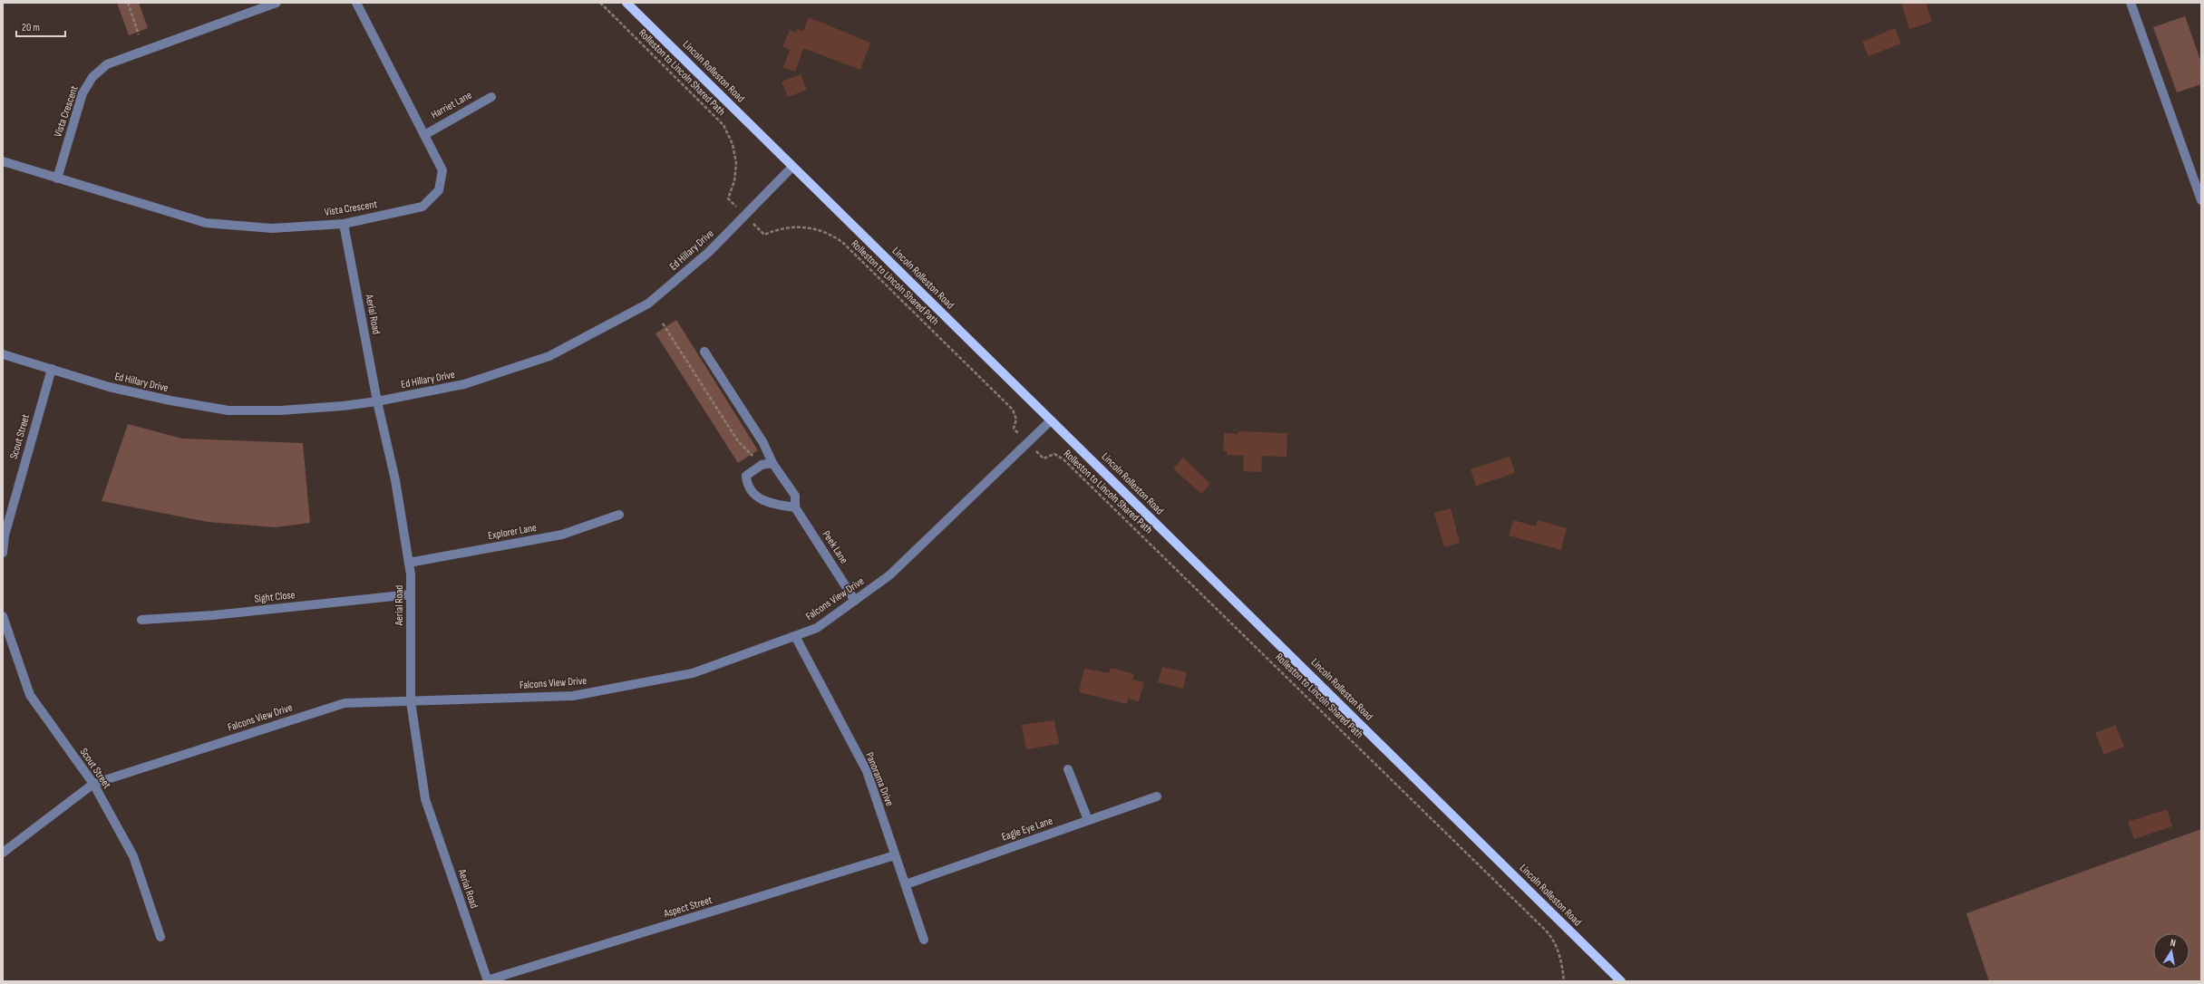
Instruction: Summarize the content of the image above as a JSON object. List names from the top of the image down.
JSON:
{
  "streets": {
    "main road": ["Lincoln Rolleston Road"],
    "street": [
      "Harriet Lane",
      "Vista Crescent",
      "Ed Hillary Drive",
      "Aerial Road",
      "Scout Street",
      "Explorer Lane",
      "Peek Lane",
      "Sight Close",
      "Falcons View Drive",
      "Panorama Drive",
      "Eagle Eye Lane",
      "Aspect Street"
    ],
    "path": ["Rolleston to Lincoln Shared Path"]
  },
  "crossings": [
    ["Lincoln Rolleston Road", "Ed Hillary Drive"],
    ["Lincoln Rolleston Road", "Falcons View Drive"],
    ["Harriet Lane", "Vista Crescent"],
    ["Vista Crescent", "Aerial Road"],
    ["Ed Hillary Drive", "Aerial Road"],
    ["Ed Hillary Drive", "Scout Street"],
    ["Aerial Road", "Explorer Lane"],
    ["Aerial Road", "Sight Close"],
    ["Aerial Road", "Falcons View Drive"],
    ["Aerial Road", "Aspect Street"],
    ["Scout Street", "Falcons View Drive"],
    ["Peek Lane", "Falcons View Drive"],
    ["Falcons View Drive", "Panorama Drive"],
    ["Panorama Drive", "Eagle Eye Lane"],
    ["Panorama Drive", "Aspect Street"]
  ],
  "scale_bar": "20 m",
  "north": "top"
}
